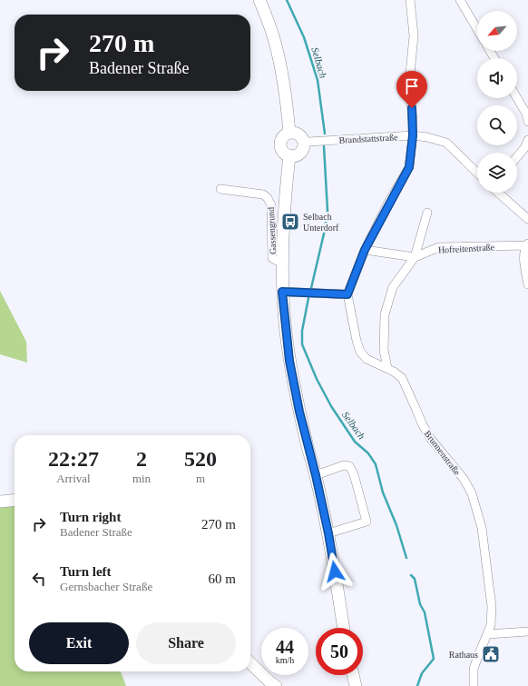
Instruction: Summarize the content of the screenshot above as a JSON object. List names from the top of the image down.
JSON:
{
  "streets": {
    "street": [
      "Brandstattstraße",
      "Gassengrund",
      "Hofreitenstraße",
      "Brunnenstraße"
    ]
  },
  "water": ["Selbach"],
  "places": {
    "bus stop": ["Selbach Unterdorf"],
    "public building": ["Rathaus"]
  },
  "north": "bottom left",
  "page": {
    "turn": ["270 m", "Badener Straße"],
    "eta": [
      "22:27",
      "Arrival",
      "2",
      "min",
      "520",
      "m"
    ],
    "list": [
      {
        "name": "Turn right",
        "note": "Badener Straße",
        "value": "270 m"
      },
      {
        "name": "Turn left",
        "note": "Gernsbacher Straße",
        "value": "60 m"
      }
    ],
    "buttons": ["Exit", "Share"],
    "speed": "44 km/h",
    "limit": "50"
  }
}
